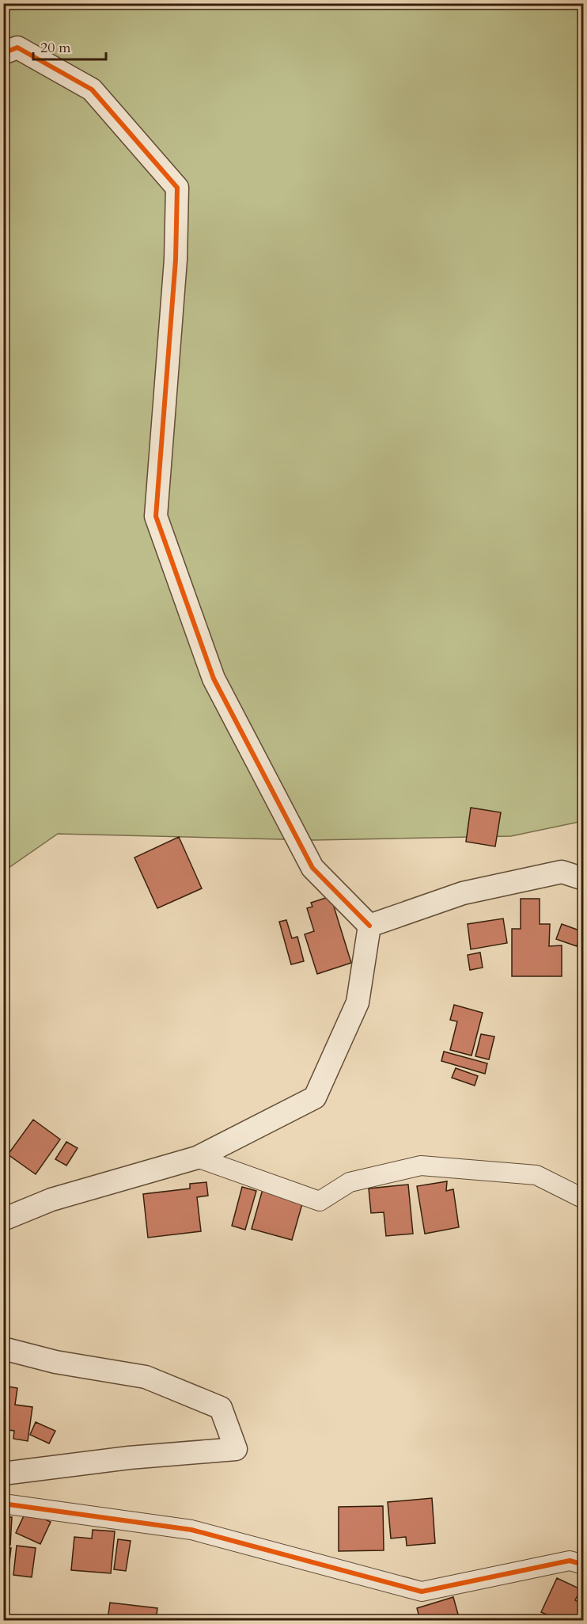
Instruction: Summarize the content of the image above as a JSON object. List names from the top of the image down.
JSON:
{
  "scale_bar": "20 m"
}
